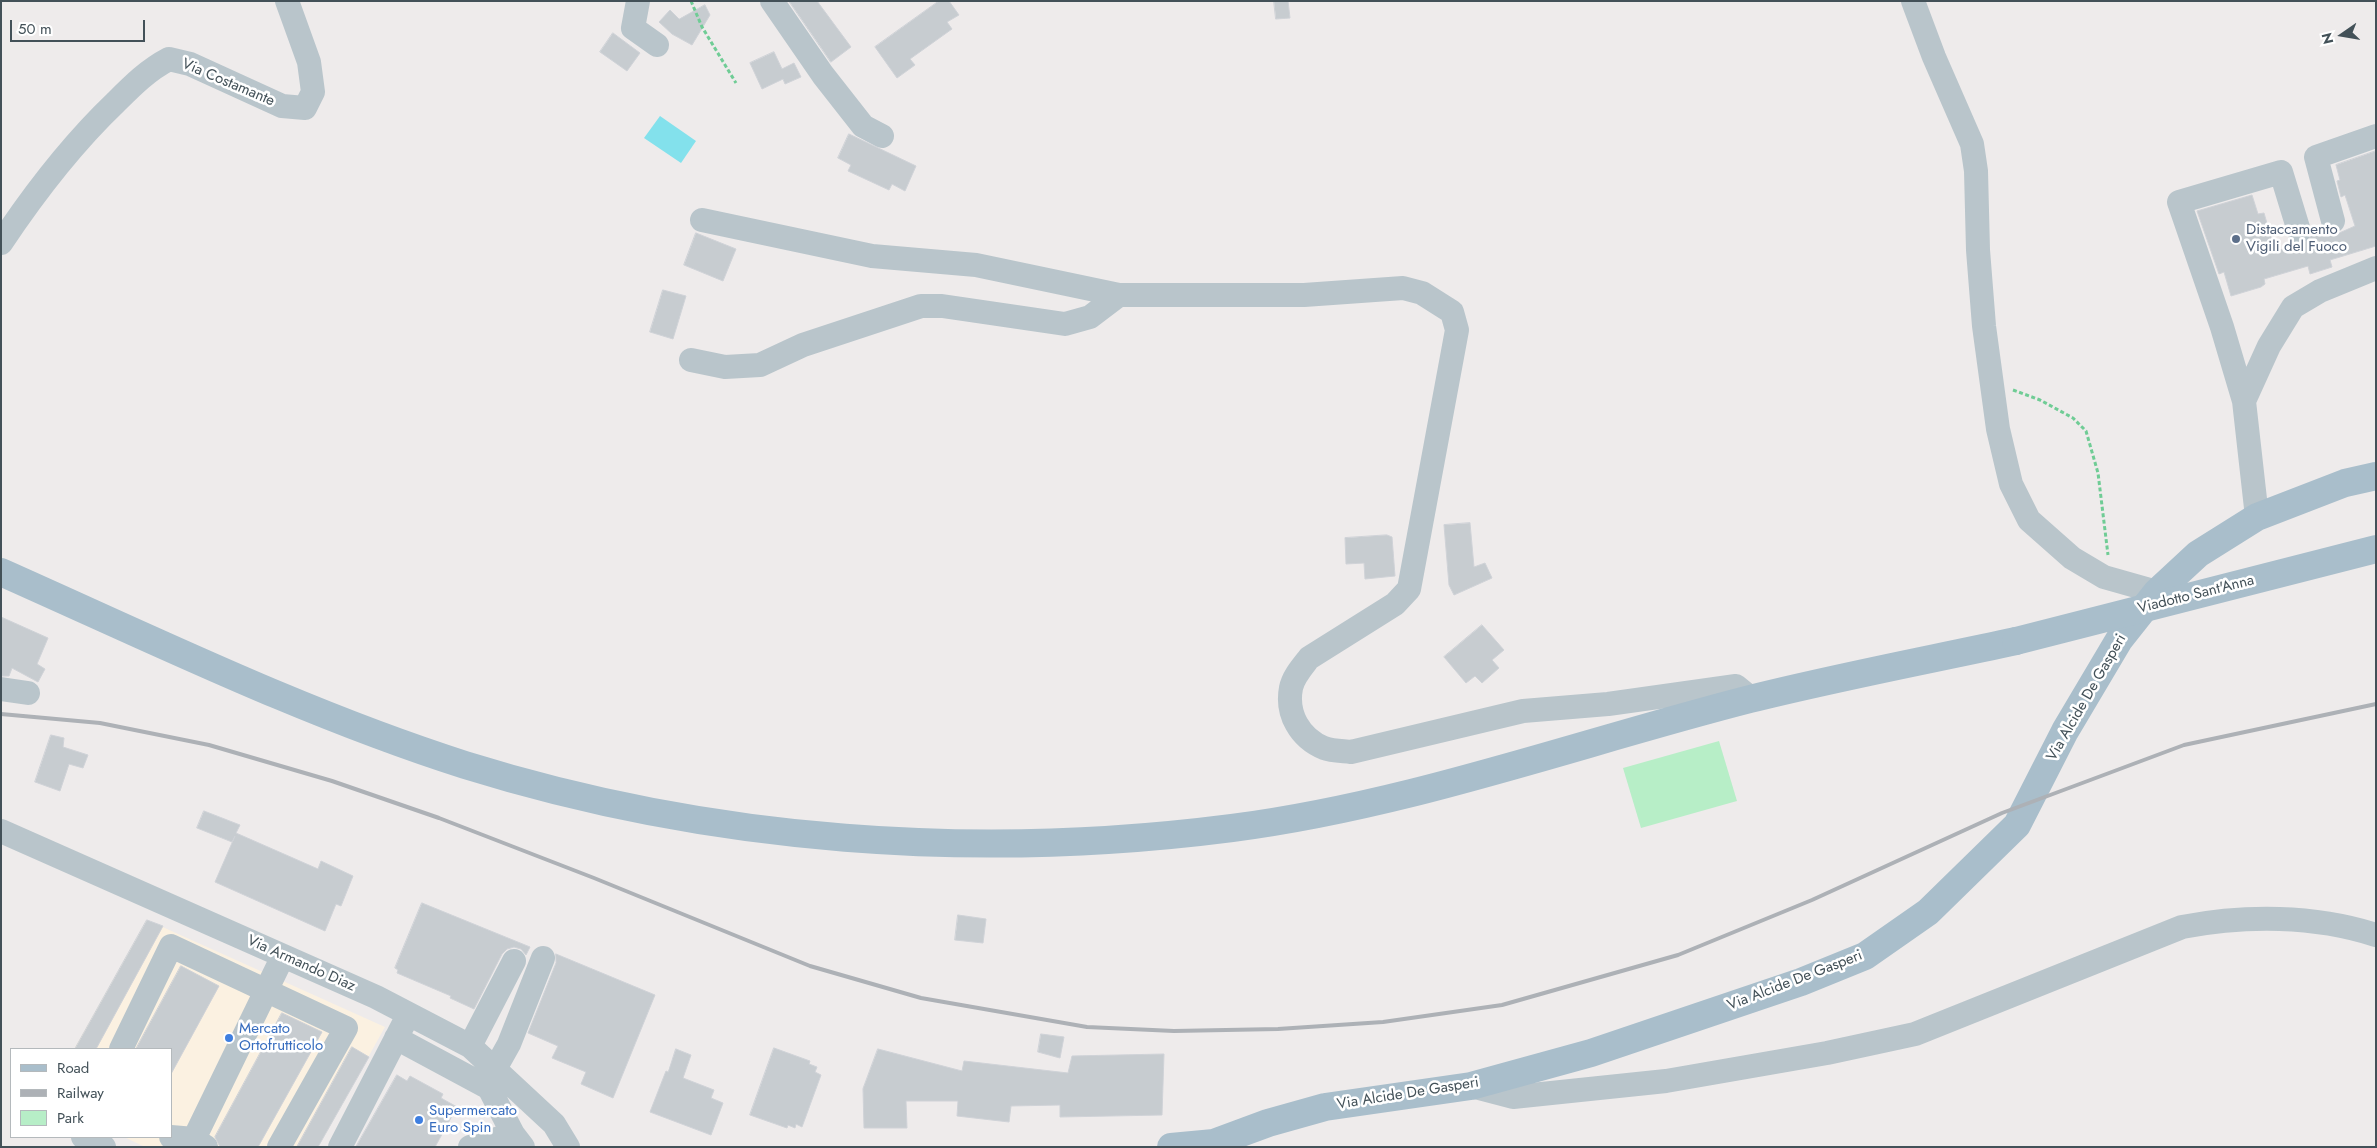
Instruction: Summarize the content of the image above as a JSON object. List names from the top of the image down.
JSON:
{
  "streets": {
    "main road": ["Viadotto Sant'Anna", "Via Alcide De Gasperi"],
    "street": ["Via Costamante", "Via Armando Diaz"]
  },
  "places": ["Distaccamento Vigili del Fuoco", "Mercato Ortofrutticolo", "Supermercato Euro Spin"],
  "legend": ["Road", "Railway", "Park"],
  "scale_bar": "50 m",
  "north": "left"
}
